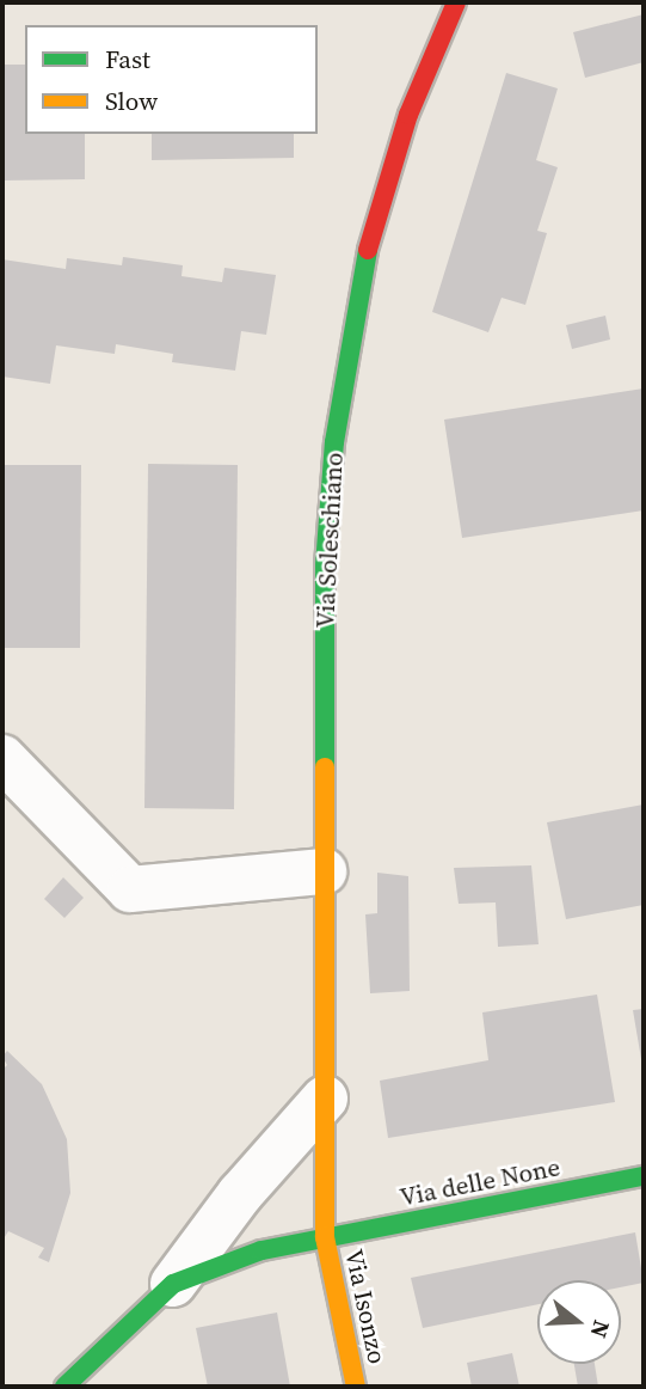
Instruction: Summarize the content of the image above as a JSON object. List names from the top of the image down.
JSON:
{
  "streets": {
    "street": ["Via Soleschiano", "Via delle None", "Via Isonzo"]
  },
  "crossings": [
    ["Via Soleschiano", "Via delle None"],
    ["Via Soleschiano", "Via Isonzo"],
    ["Via delle None", "Via Isonzo"]
  ],
  "legend": ["Fast", "Slow"],
  "north": "right"
}
